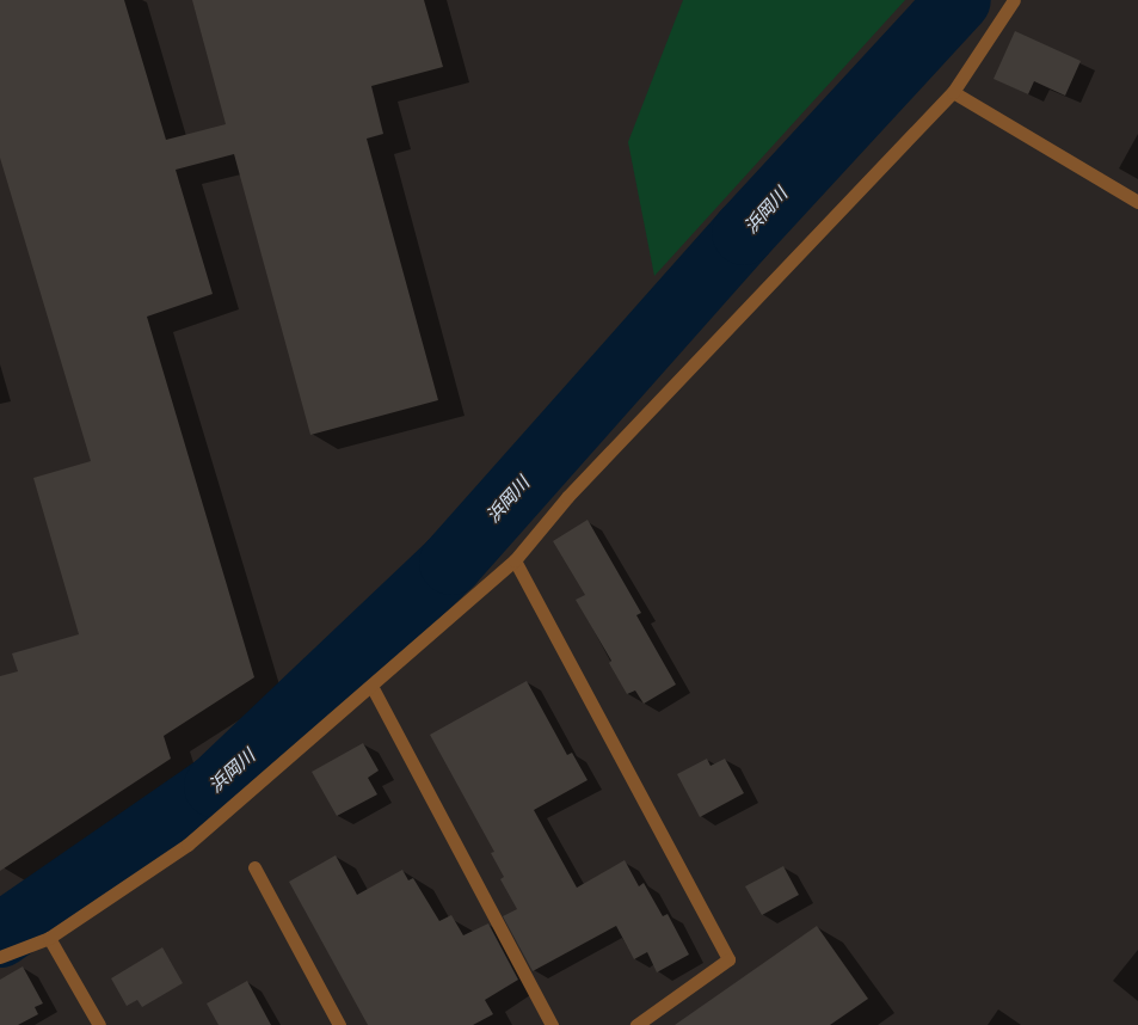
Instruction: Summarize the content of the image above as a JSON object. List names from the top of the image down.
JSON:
{
  "water": ["浜岡川"]
}
